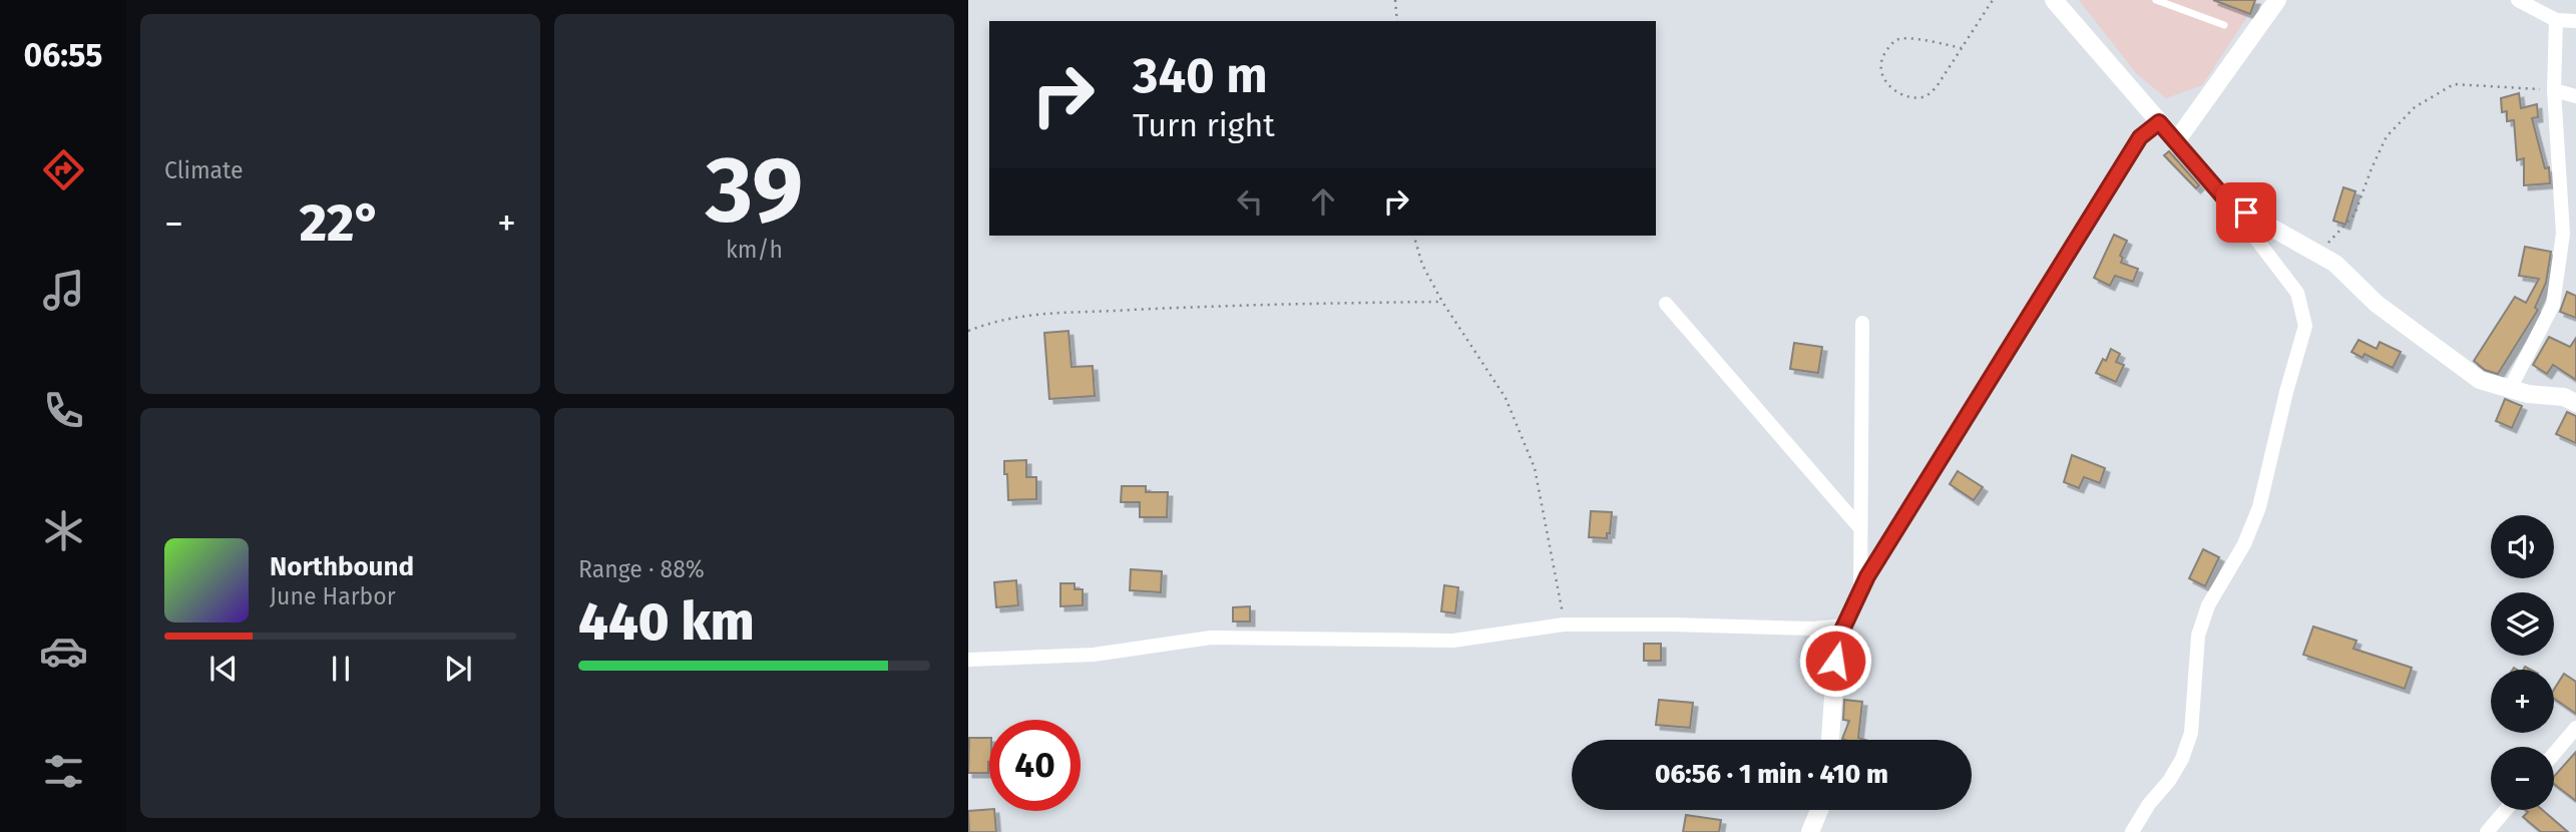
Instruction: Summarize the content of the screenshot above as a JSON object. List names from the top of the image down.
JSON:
{
  "page": {
    "tabs": "06:55",
    "tile": [
      "Climate",
      ["39", "km/h"],
      ["Range · 88%", "440 km"]
    ],
    "turn": ["340 m", "Turn right"],
    "heat": ["−", "22°", "+"],
    "map_buttons": ["+", "−"],
    "song": ["Northbound", "June Harbor"],
    "limit": "40",
    "trip": "06:56 · 1 min · 410 m"
  }
}
